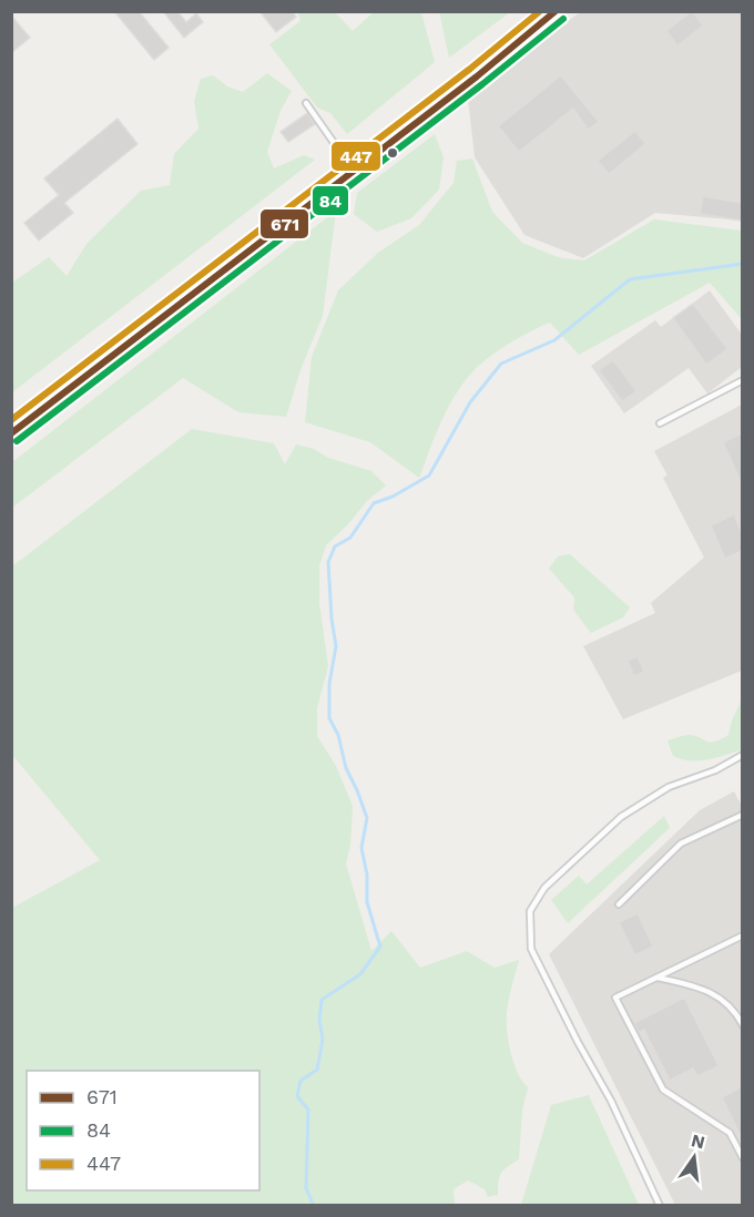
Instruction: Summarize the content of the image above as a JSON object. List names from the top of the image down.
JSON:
{
  "lines": ["transit line 671", "transit line 447", "transit line 84"],
  "legend": ["671", "84", "447"],
  "north": "top"
}
